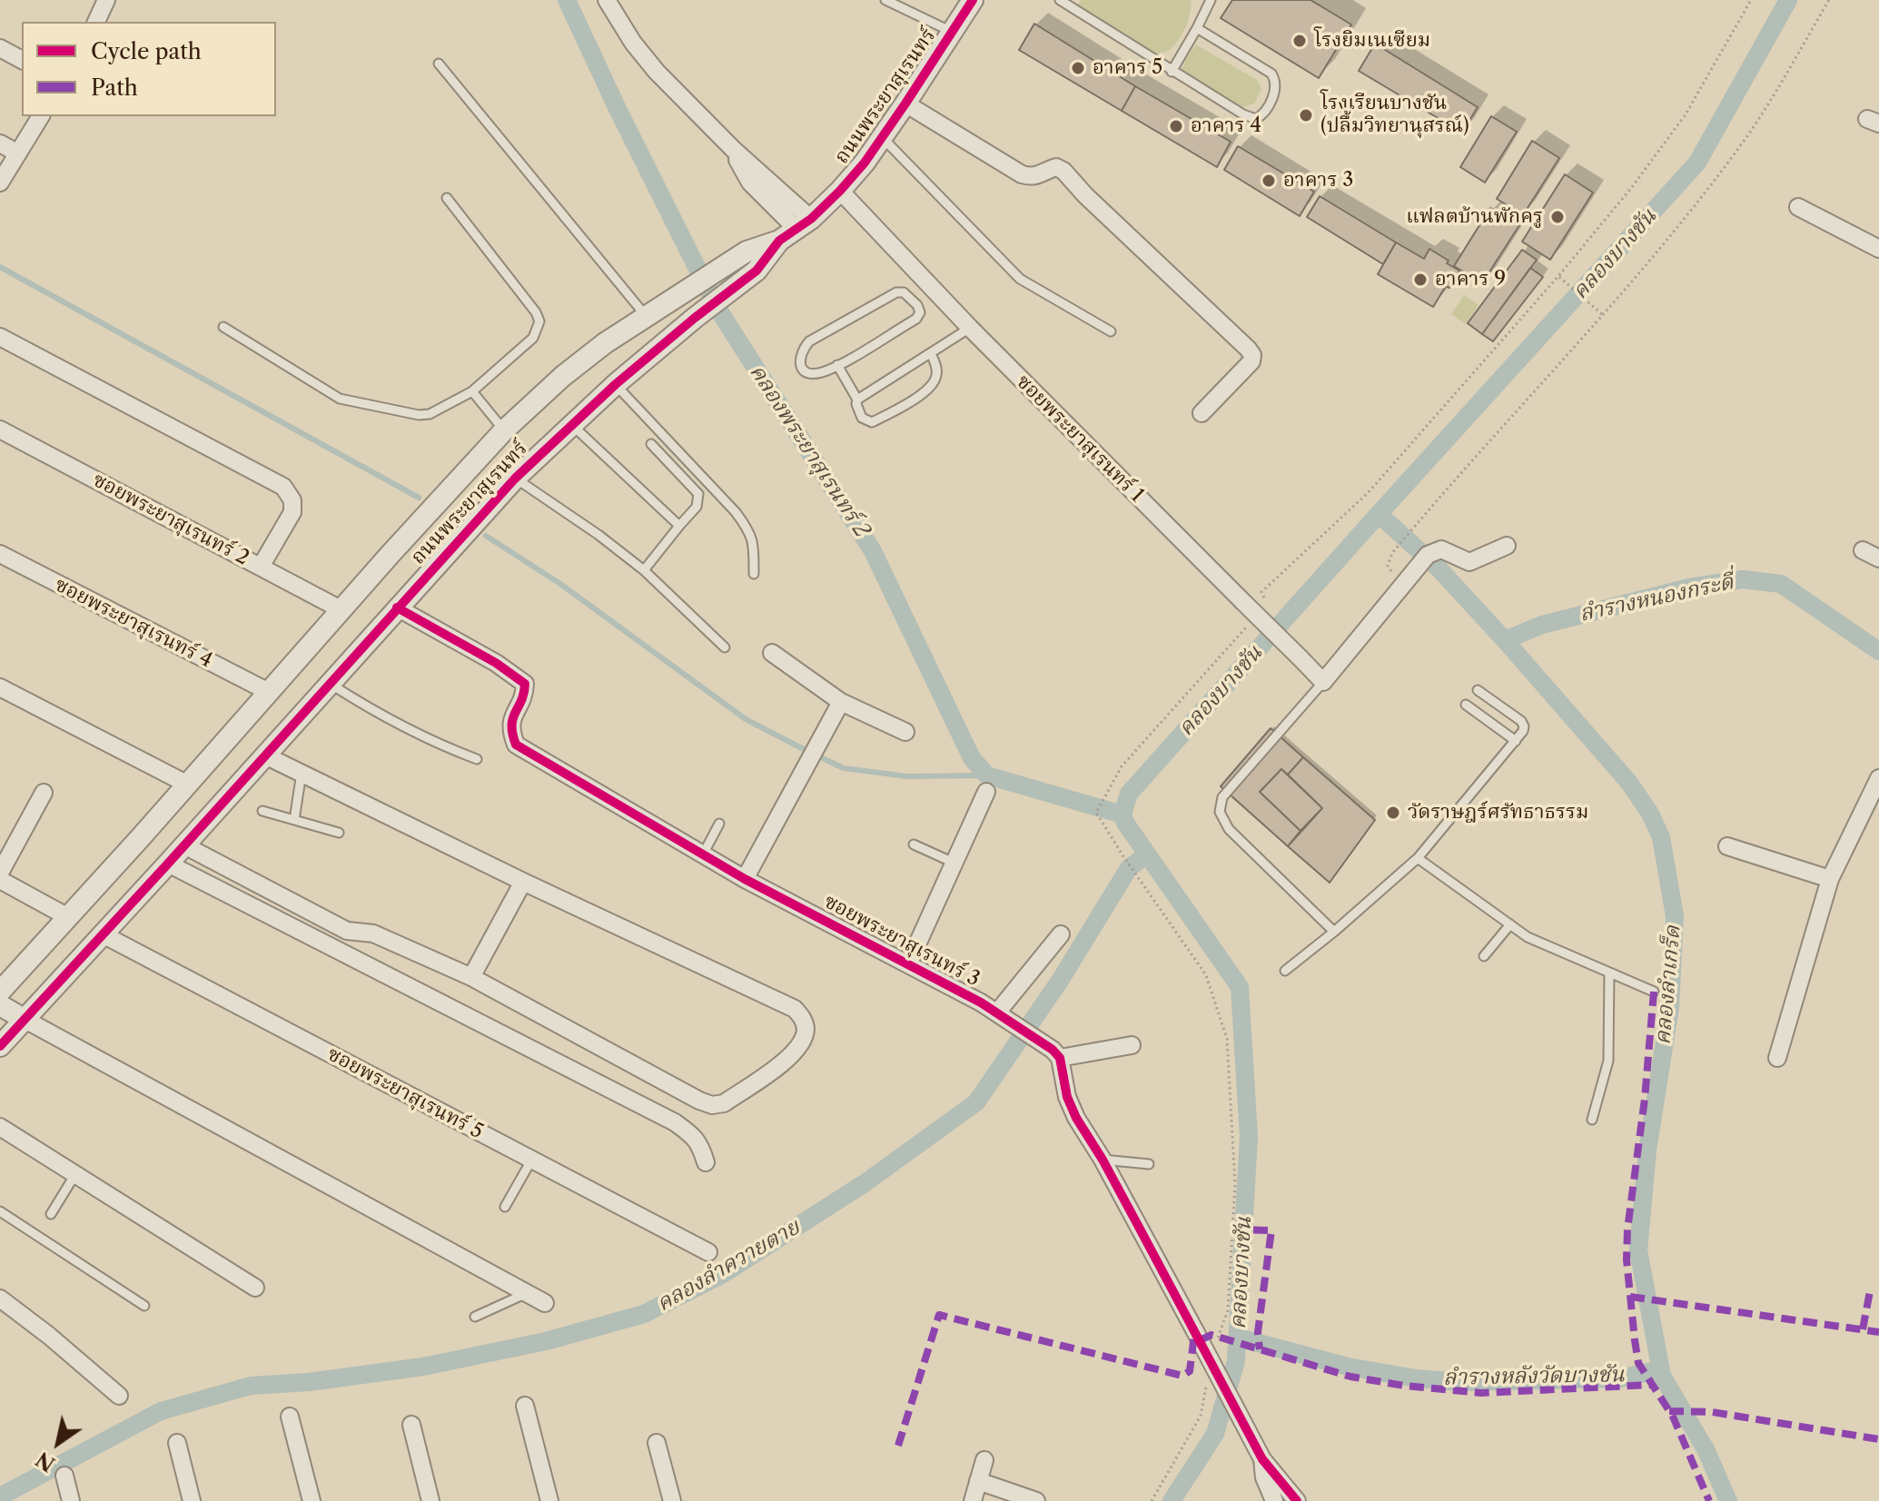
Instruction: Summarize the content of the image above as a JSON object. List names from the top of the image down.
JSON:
{
  "streets": {
    "street": [
      "ถนนพระยาสุเรนทร์",
      "ซอยพระยาสุเรนทร์ 1",
      "ซอยพระยาสุเรนทร์ 2",
      "ซอยพระยาสุเรนทร์ 4",
      "ซอยพระยาสุเรนทร์ 3",
      "ซอยพระยาสุเรนทร์ 5"
    ]
  },
  "crossings": [
    ["ถนนพระยาสุเรนทร์", "ซอยพระยาสุเรนทร์ 1"],
    ["ถนนพระยาสุเรนทร์", "ซอยพระยาสุเรนทร์ 2"],
    ["ถนนพระยาสุเรนทร์", "ซอยพระยาสุเรนทร์ 4"],
    ["ถนนพระยาสุเรนทร์", "ซอยพระยาสุเรนทร์ 3"],
    ["ถนนพระยาสุเรนทร์", "ซอยพระยาสุเรนทร์ 5"]
  ],
  "water": [
    "คลองบางชัน",
    "คลองพระยาสุเรนทร์ 2",
    "ลำรางหนองกระดี่",
    "คลองลำเกร็ด",
    "คลองลำควายตาย",
    "ลำรางหลังวัดบางชัน"
  ],
  "places": [
    "โรงยิมเนเซียม",
    "อาคาร 5",
    "โรงเรียนบางชัน (ปลื้มวิทยานุสรณ์)",
    "อาคาร 4",
    "อาคาร 3",
    "แฟลตบ้านพักครู",
    "อาคาร 9",
    "วัดราษฎร์ศรัทธาธรรม"
  ],
  "legend": ["Cycle path", "Path"],
  "north": "bottom left"
}
